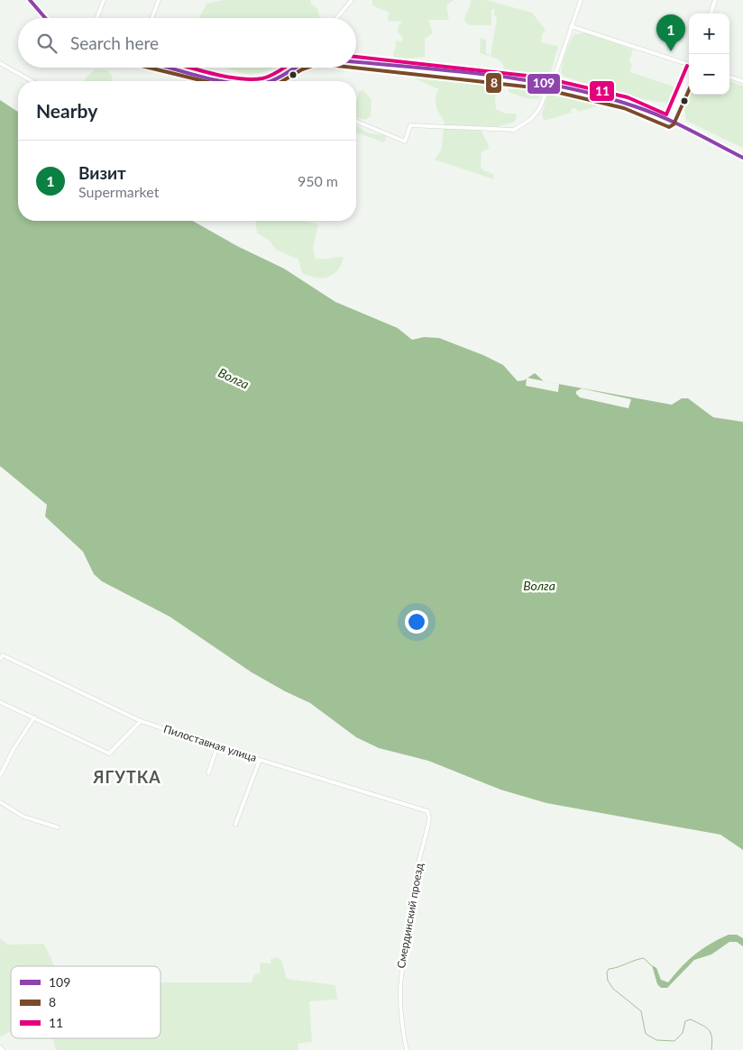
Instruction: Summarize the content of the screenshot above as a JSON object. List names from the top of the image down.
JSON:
{
  "streets": {
    "street": ["Пилоставная улица", "Смердинский проезд"]
  },
  "crossings": [
    ["Пилоставная улица", "Смердинский проезд"]
  ],
  "districts": ["ЯГУТКА"],
  "water": ["Волга"],
  "lines": ["transit line 109", "transit line 11", "transit line 8"],
  "legend": ["109", "8", "11"],
  "page": {
    "map_buttons": ["+", "−"],
    "pins": "1",
    "search": "Search here",
    "heading": "Nearby",
    "list": [
      {
        "mark": "1",
        "name": "Визит",
        "note": "Supermarket",
        "value": "950 m"
      }
    ]
  }
}
